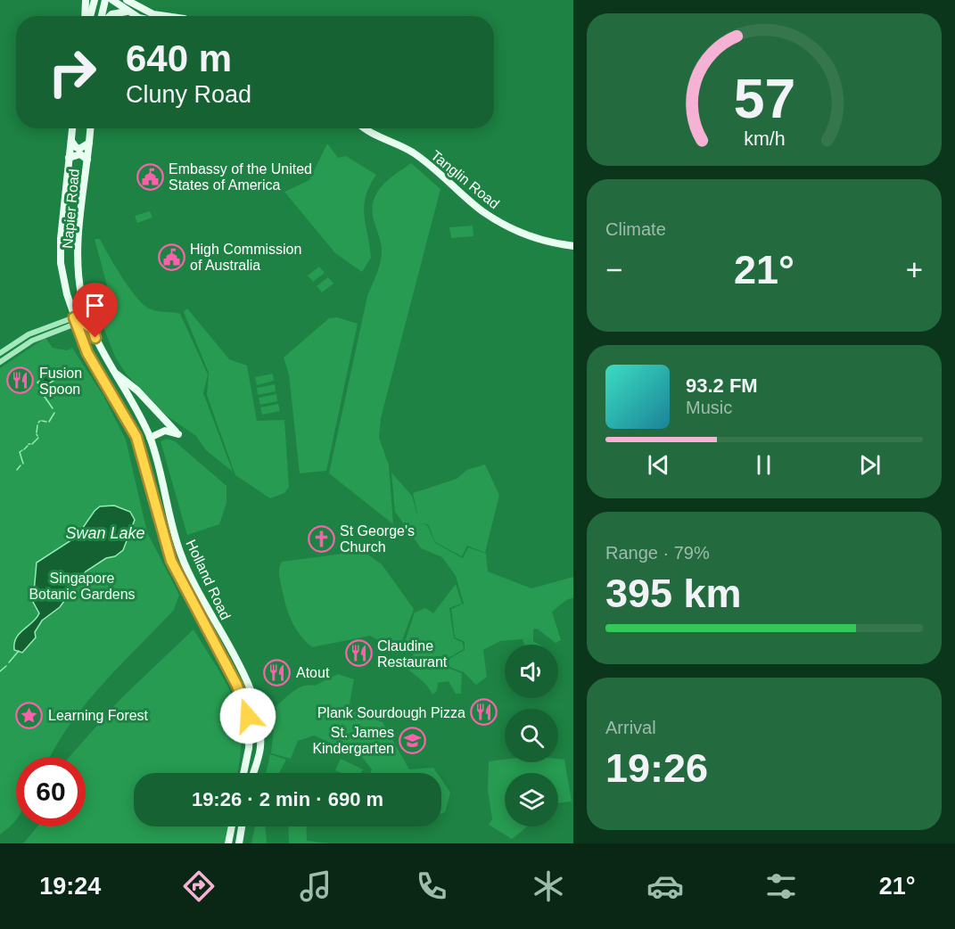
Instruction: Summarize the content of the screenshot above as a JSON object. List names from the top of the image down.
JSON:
{
  "streets": {
    "main road": ["Tanglin Road", "Napier Road", "Holland Road"]
  },
  "crossings": [
    ["Napier Road", "Holland Road"]
  ],
  "water": ["Swan Lake"],
  "parks": ["Singapore Botanic Gardens"],
  "places": {
    "public building": ["Embassy of the United States of America", "High Commission of Australia"],
    "restaurant": [
      "Fusion Spoon",
      "Claudine Restaurant",
      "Atout",
      "Plank Sourdough Pizza"
    ],
    "church": ["St George's Church"],
    "place": ["Learning Forest"],
    "school or university": ["St. James Kindergarten"]
  },
  "page": {
    "turn": ["640 m", "Cluny Road"],
    "tile": [
      "Climate",
      ["Range · 79%", "395 km"],
      ["Arrival", "19:26"]
    ],
    "heat": ["−", "21°", "+"],
    "song": ["93.2 FM", "Music"],
    "limit": "60",
    "trip": "19:26 · 2 min · 690 m",
    "tabs": ["19:24", "21°"],
    "gauge": ["57", "km/h"]
  }
}
